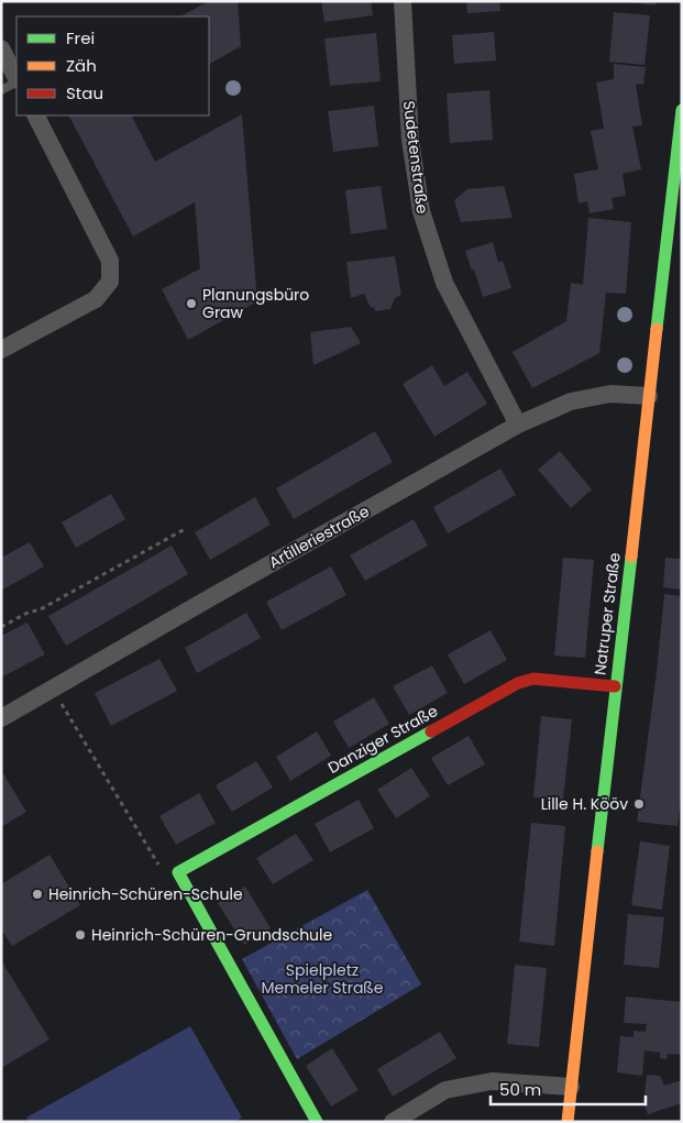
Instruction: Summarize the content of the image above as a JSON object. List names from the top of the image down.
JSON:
{
  "streets": {
    "street": [
      "Sudetenstraße",
      "Artilleriestraße",
      "Natruper Straße",
      "Danziger Straße"
    ]
  },
  "crossings": [
    ["Sudetenstraße", "Artilleriestraße"],
    ["Artilleriestraße", "Natruper Straße"],
    ["Natruper Straße", "Danziger Straße"]
  ],
  "parks": ["Spielpletz Memeler Straße"],
  "places": [
    "Planungsbüro Graw",
    "Lille H. Kööv",
    "Heinrich-Schüren-Schule",
    "Heinrich-Schüren-Grundschule"
  ],
  "legend": ["Frei", "Zäh", "Stau"],
  "scale_bar": "50 m"
}
